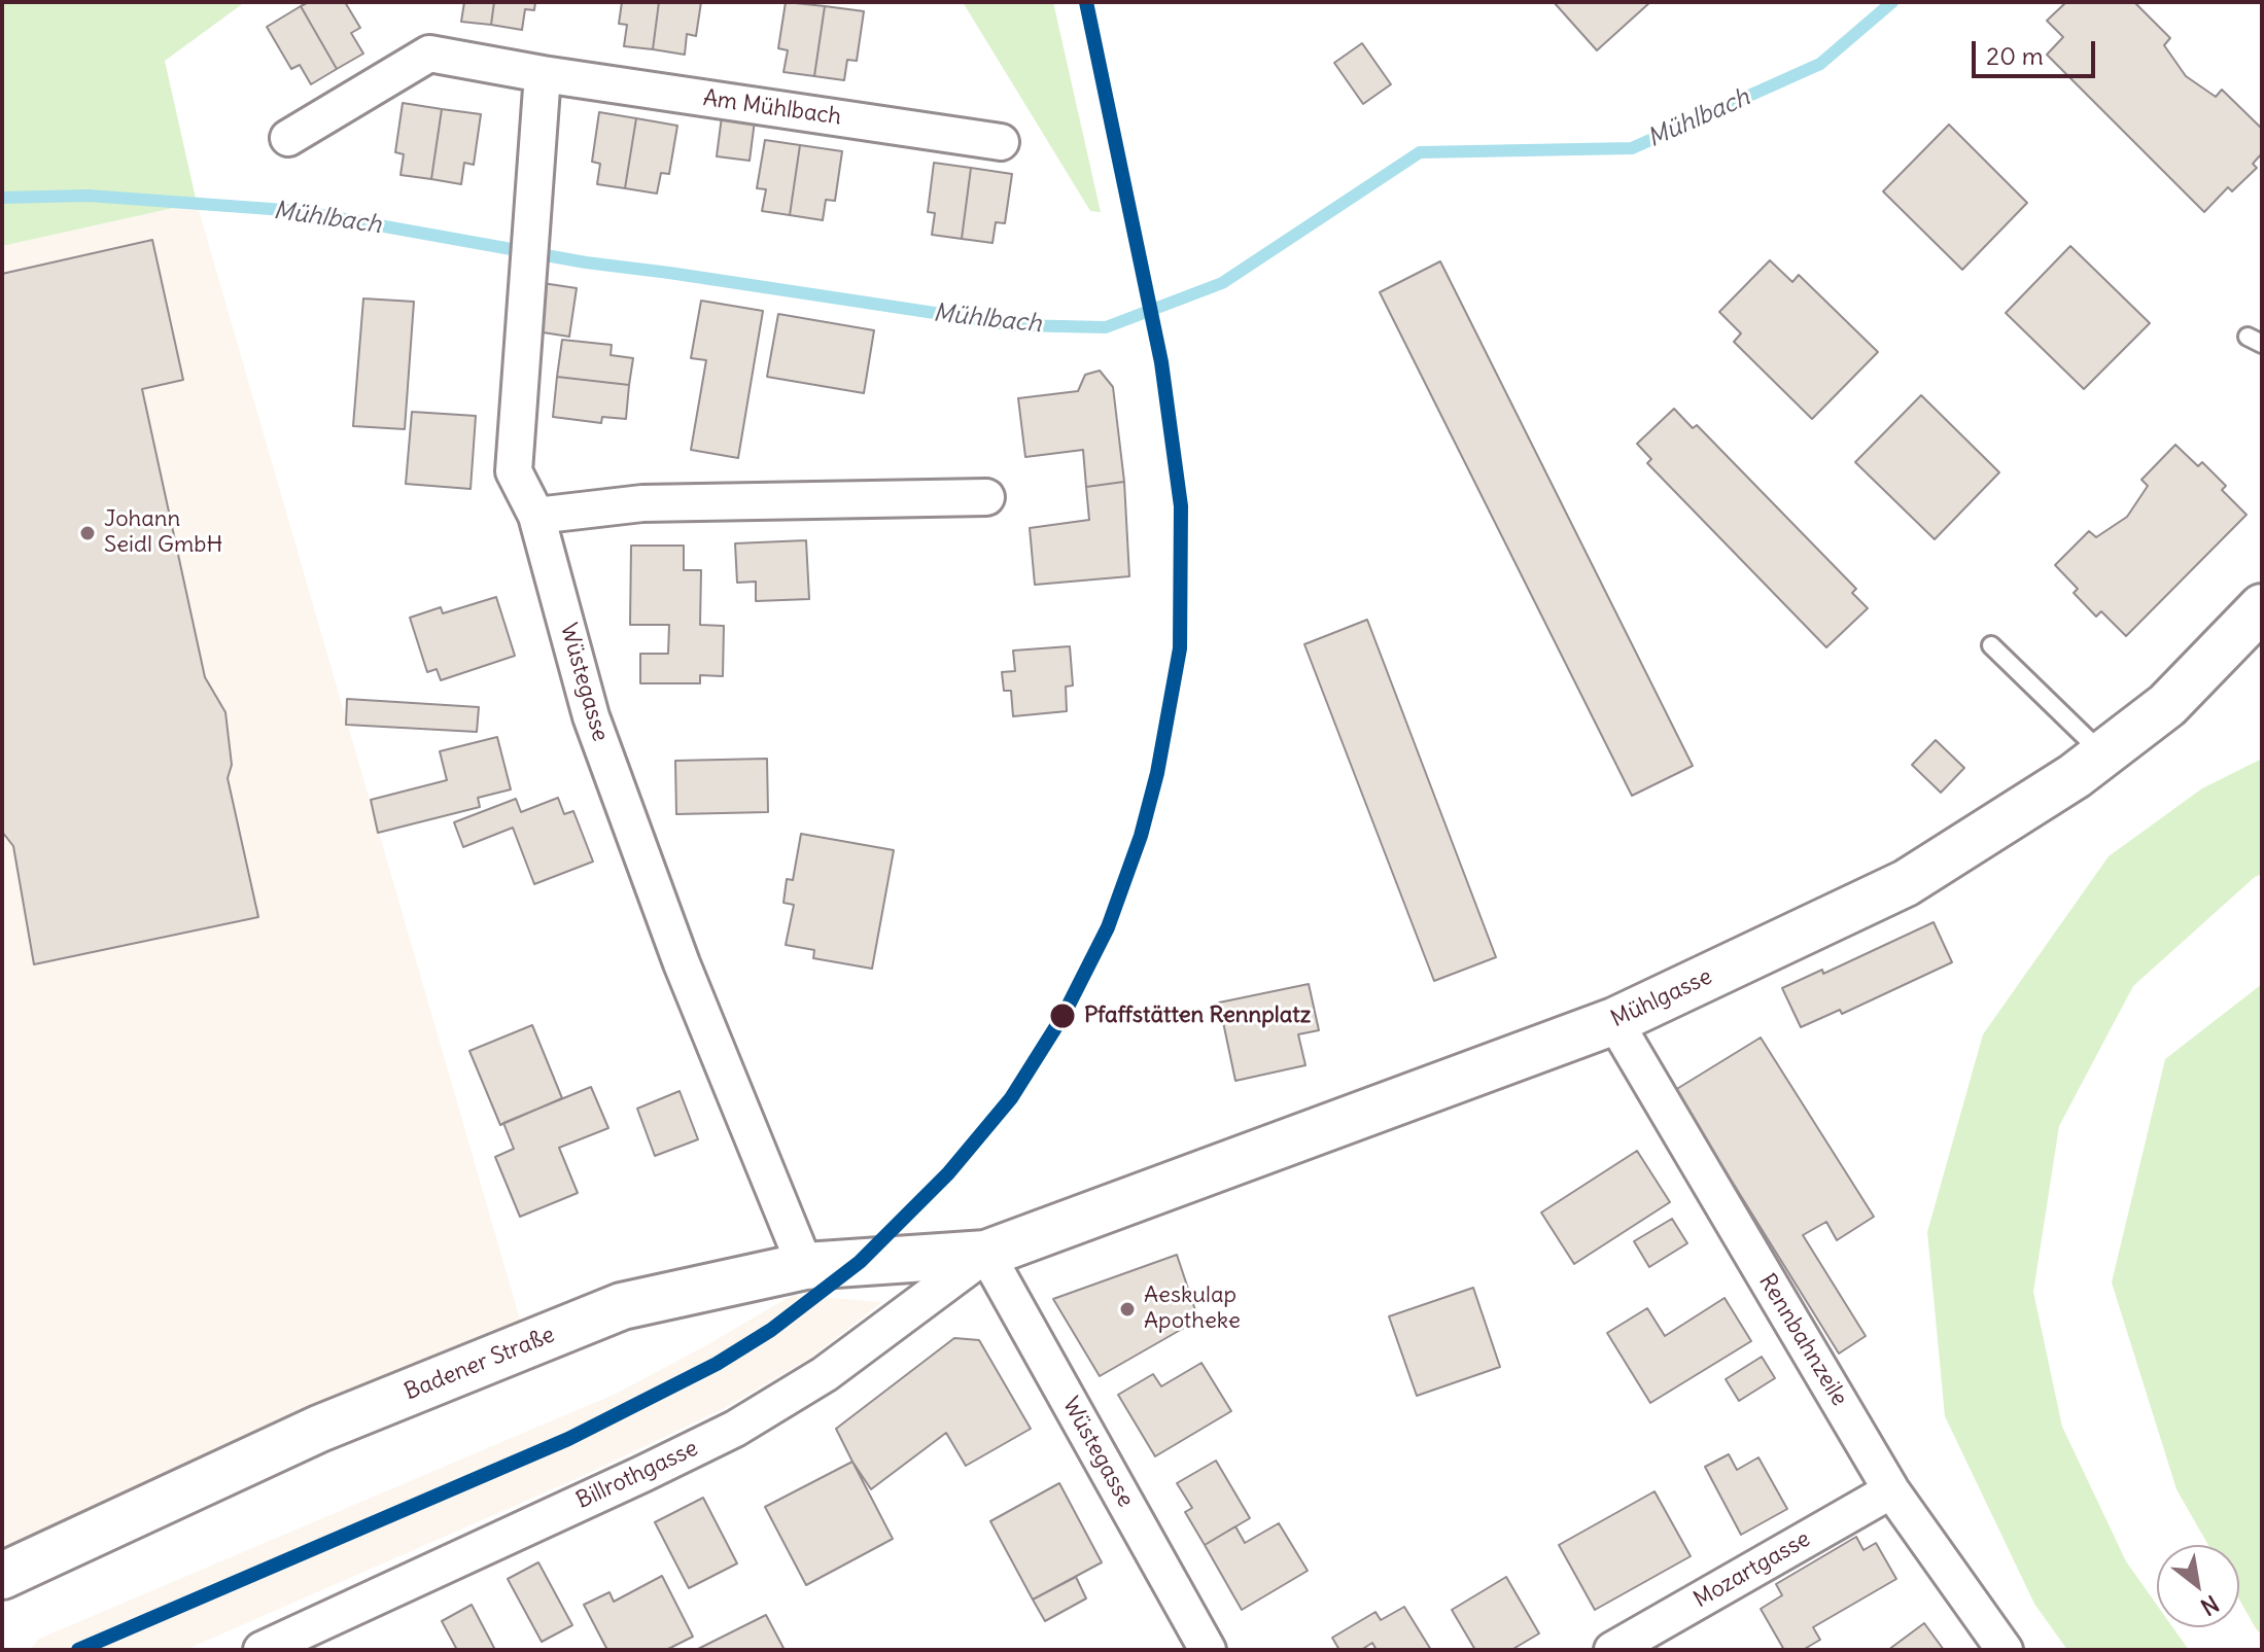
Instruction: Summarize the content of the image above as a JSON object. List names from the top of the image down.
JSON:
{
  "streets": {
    "street": [
      "Am Mühlbach",
      "Wüstegasse",
      "Mühlgasse",
      "Rennbahnzeile",
      "Badener Straße",
      "Billrothgasse",
      "Mozartgasse"
    ]
  },
  "crossings": [
    ["Wüstegasse", "Mühlgasse"],
    ["Wüstegasse", "Badener Straße"],
    ["Wüstegasse", "Billrothgasse"],
    ["Mühlgasse", "Rennbahnzeile"],
    ["Mühlgasse", "Badener Straße"],
    ["Mühlgasse", "Billrothgasse"],
    ["Rennbahnzeile", "Mozartgasse"],
    ["Badener Straße", "Billrothgasse"]
  ],
  "water": ["Mühlbach"],
  "places": ["Johann Seidl GmbH", "Pfaffstätten Rennplatz", "Aeskulap Apotheke"],
  "scale_bar": "20 m",
  "north": "bottom right"
}
